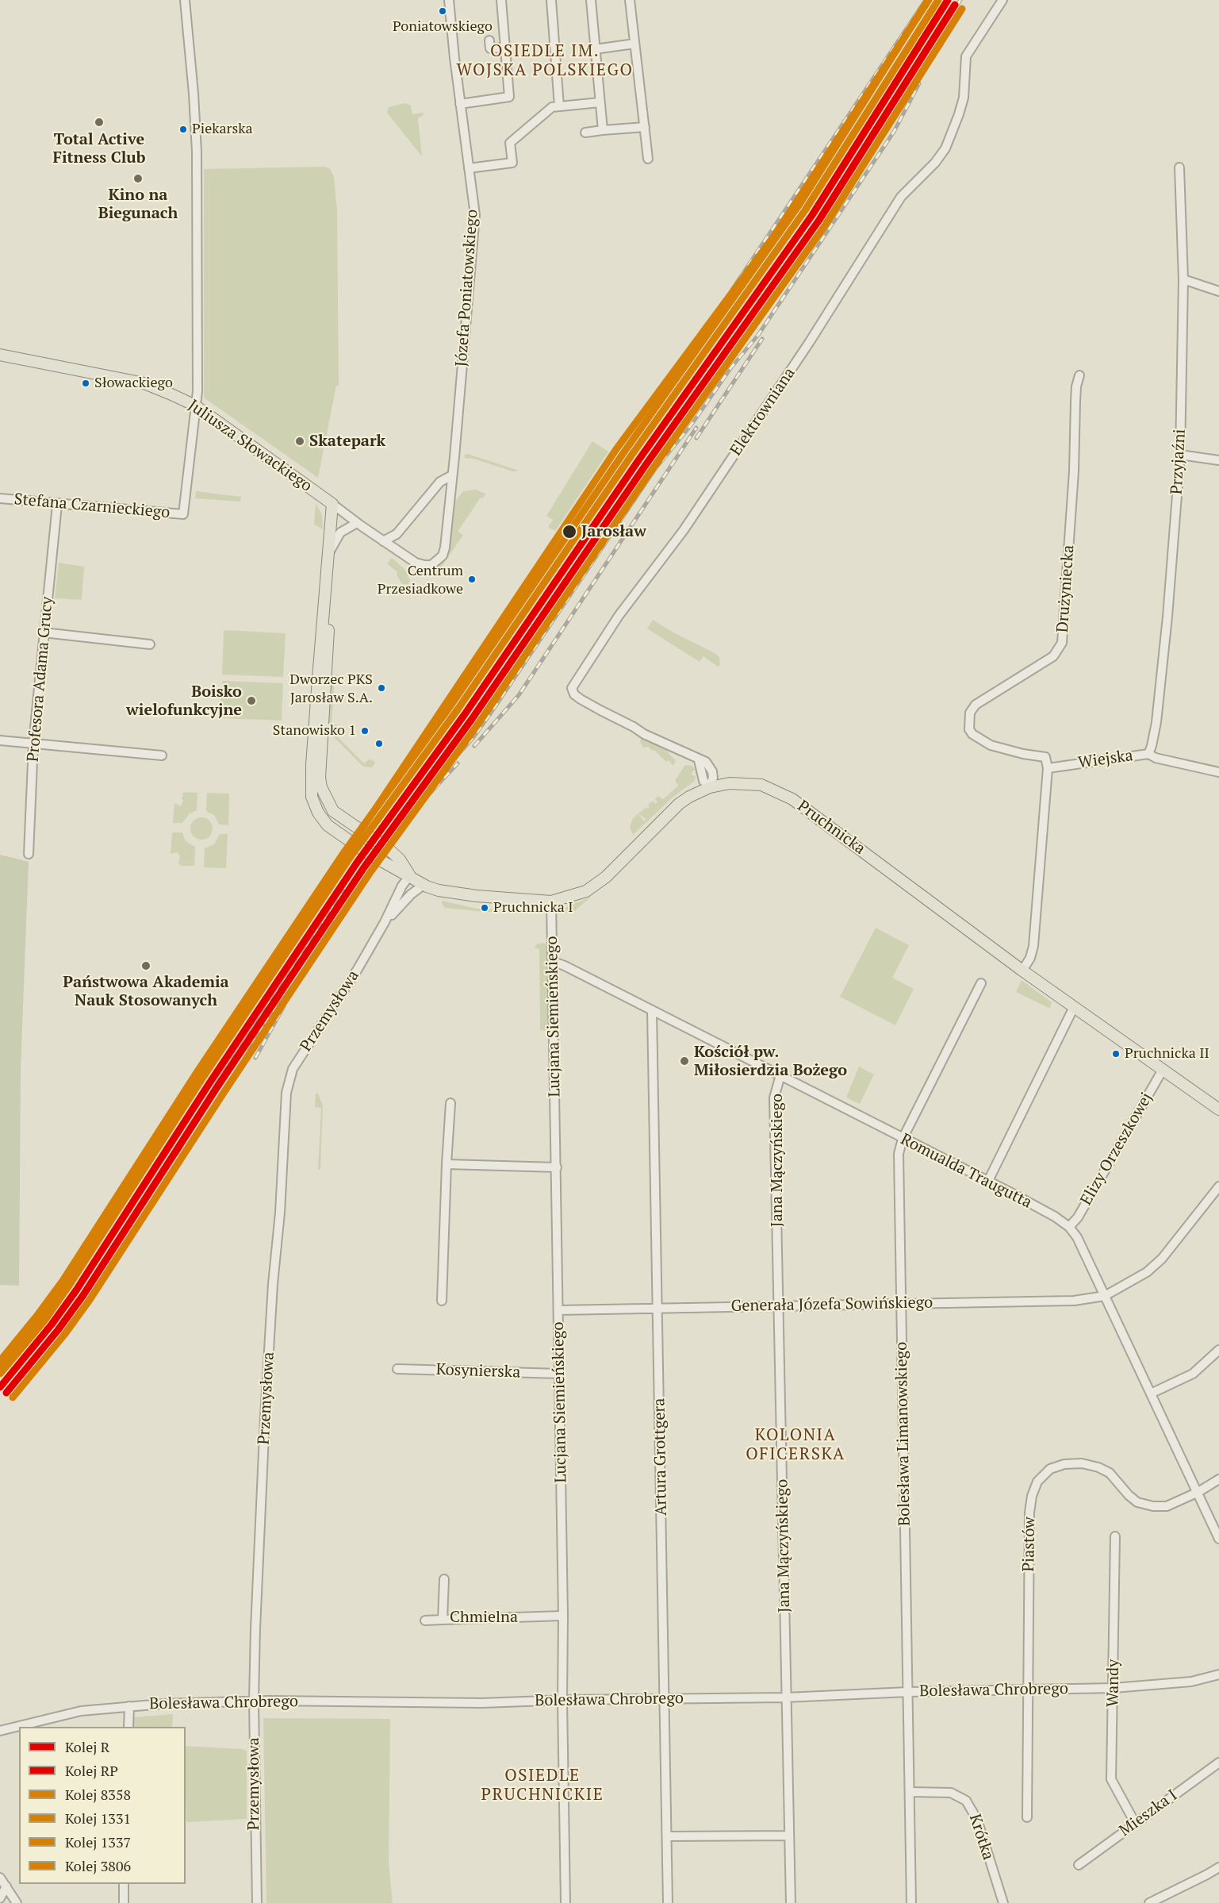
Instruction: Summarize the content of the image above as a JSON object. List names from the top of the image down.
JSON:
{
  "streets": {
    "main road": ["Juliusza Słowackiego", "Pruchnicka"],
    "street": [
      "Józefa Poniatowskiego",
      "Elektrowniana",
      "Przyjaźni",
      "Stefana Czarnieckiego",
      "Drużyniecka",
      "Profesora Adama Grucy",
      "Wiejska",
      "Przemysłowa",
      "Lucjana Siemieńskiego",
      "Elizy Orzeszkowej",
      "Jana Mączyńskiego",
      "Romualda Traugutta",
      "Generała Józefa Sowińskiego",
      "Kosynierska",
      "Bolesława Limanowskiego",
      "Artura Grottgera",
      "Piastów",
      "Chmielna",
      "Wandy",
      "Bolesława Chrobrego",
      "Mieszka I",
      "Krótka"
    ]
  },
  "crossings": [
    ["Józefa Poniatowskiego", "Juliusza Słowackiego"],
    ["Elektrowniana", "Pruchnicka"],
    ["Juliusza Słowackiego", "Stefana Czarnieckiego"],
    ["Juliusza Słowackiego", "Pruchnicka"],
    ["Przyjaźni", "Wiejska"],
    ["Stefana Czarnieckiego", "Profesora Adama Grucy"],
    ["Drużyniecka", "Wiejska"],
    ["Pruchnicka", "Lucjana Siemieńskiego"],
    ["Pruchnicka", "Elizy Orzeszkowej"],
    ["Przemysłowa", "Bolesława Chrobrego"],
    ["Lucjana Siemieńskiego", "Romualda Traugutta"],
    ["Lucjana Siemieńskiego", "Generała Józefa Sowińskiego"],
    ["Lucjana Siemieńskiego", "Kosynierska"],
    ["Lucjana Siemieńskiego", "Chmielna"],
    ["Lucjana Siemieńskiego", "Bolesława Chrobrego"],
    ["Elizy Orzeszkowej", "Romualda Traugutta"],
    ["Jana Mączyńskiego", "Romualda Traugutta"],
    ["Jana Mączyńskiego", "Generała Józefa Sowińskiego"],
    ["Jana Mączyńskiego", "Bolesława Chrobrego"],
    ["Romualda Traugutta", "Generała Józefa Sowińskiego"],
    ["Romualda Traugutta", "Bolesława Limanowskiego"],
    ["Romualda Traugutta", "Artura Grottgera"],
    ["Romualda Traugutta", "Piastów"],
    ["Generała Józefa Sowińskiego", "Bolesława Limanowskiego"],
    ["Generała Józefa Sowińskiego", "Artura Grottgera"],
    ["Bolesława Limanowskiego", "Bolesława Chrobrego"],
    ["Bolesława Limanowskiego", "Krótka"],
    ["Artura Grottgera", "Bolesława Chrobrego"],
    ["Piastów", "Bolesława Chrobrego"],
    ["Wandy", "Bolesława Chrobrego"],
    ["Wandy", "Mieszka I"]
  ],
  "districts": ["OSIEDLE IM. WOJSKA POLSKIEGO", "KOLONIA OFICERSKA", "OSIEDLE PRUCHNICKIE"],
  "places": [
    "Poniatowskiego",
    "Total Active Fitness Club",
    "Piekarska",
    "Kino na Biegunach",
    "Słowackiego",
    "Skatepark",
    "Jarosław",
    "Centrum Przesiadkowe",
    "Dworzec PKS Jarosław S.A.",
    "Boisko wielofunkcyjne",
    "Stanowisko 1",
    "Pruchnicka I",
    "Państwowa Akademia Nauk Stosowanych",
    "Pruchnicka II",
    "Kościół pw. Miłosierdzia Bożego"
  ],
  "lines": [
    "rail line R",
    "rail line 8358",
    "rail line 1337",
    "rail line 3806",
    "rail line RP",
    "rail line 1331"
  ],
  "legend": [
    "Kolej R",
    "Kolej RP",
    "Kolej 8358",
    "Kolej 1331",
    "Kolej 1337",
    "Kolej 3806"
  ]
}
